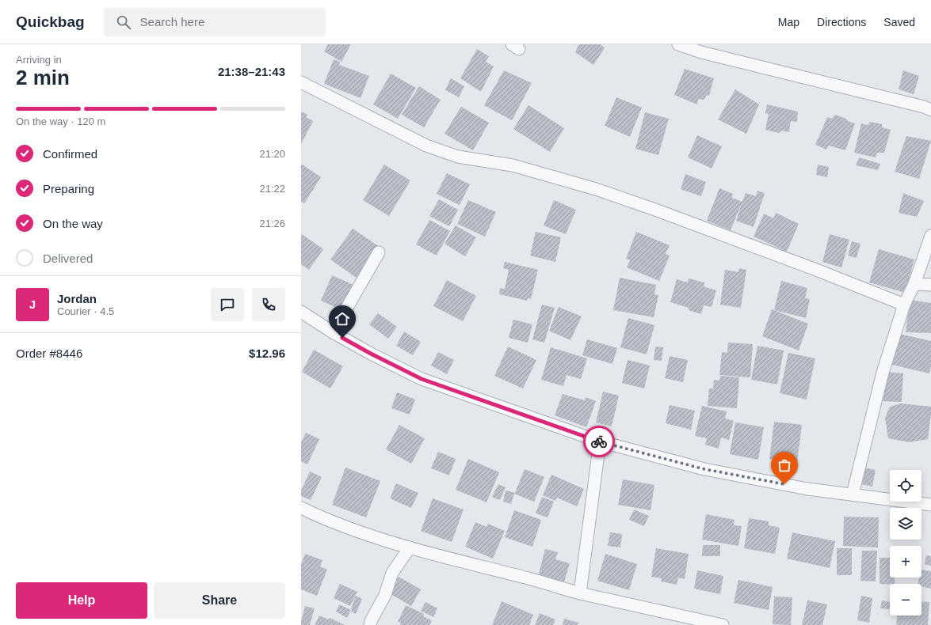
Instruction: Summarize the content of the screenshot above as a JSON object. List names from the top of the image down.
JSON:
{
  "page": {
    "header": "Quickbag",
    "search": "Search here",
    "nav": ["Map", "Directions", "Saved"],
    "heading": ["2 min", "Arriving in", "21:38–21:43"],
    "panel": [
      "Jordan",
      "Courier · 4.5",
      "Order #8446",
      "$12.96"
    ],
    "bar": "On the way · 120 m",
    "list": [
      ["Confirmed", "21:20"],
      ["Preparing", "21:22"],
      ["On the way", "21:26"],
      "Delivered"
    ],
    "round": "J",
    "map_buttons": ["+", "−"],
    "buttons": ["Help", "Share"]
  }
}
